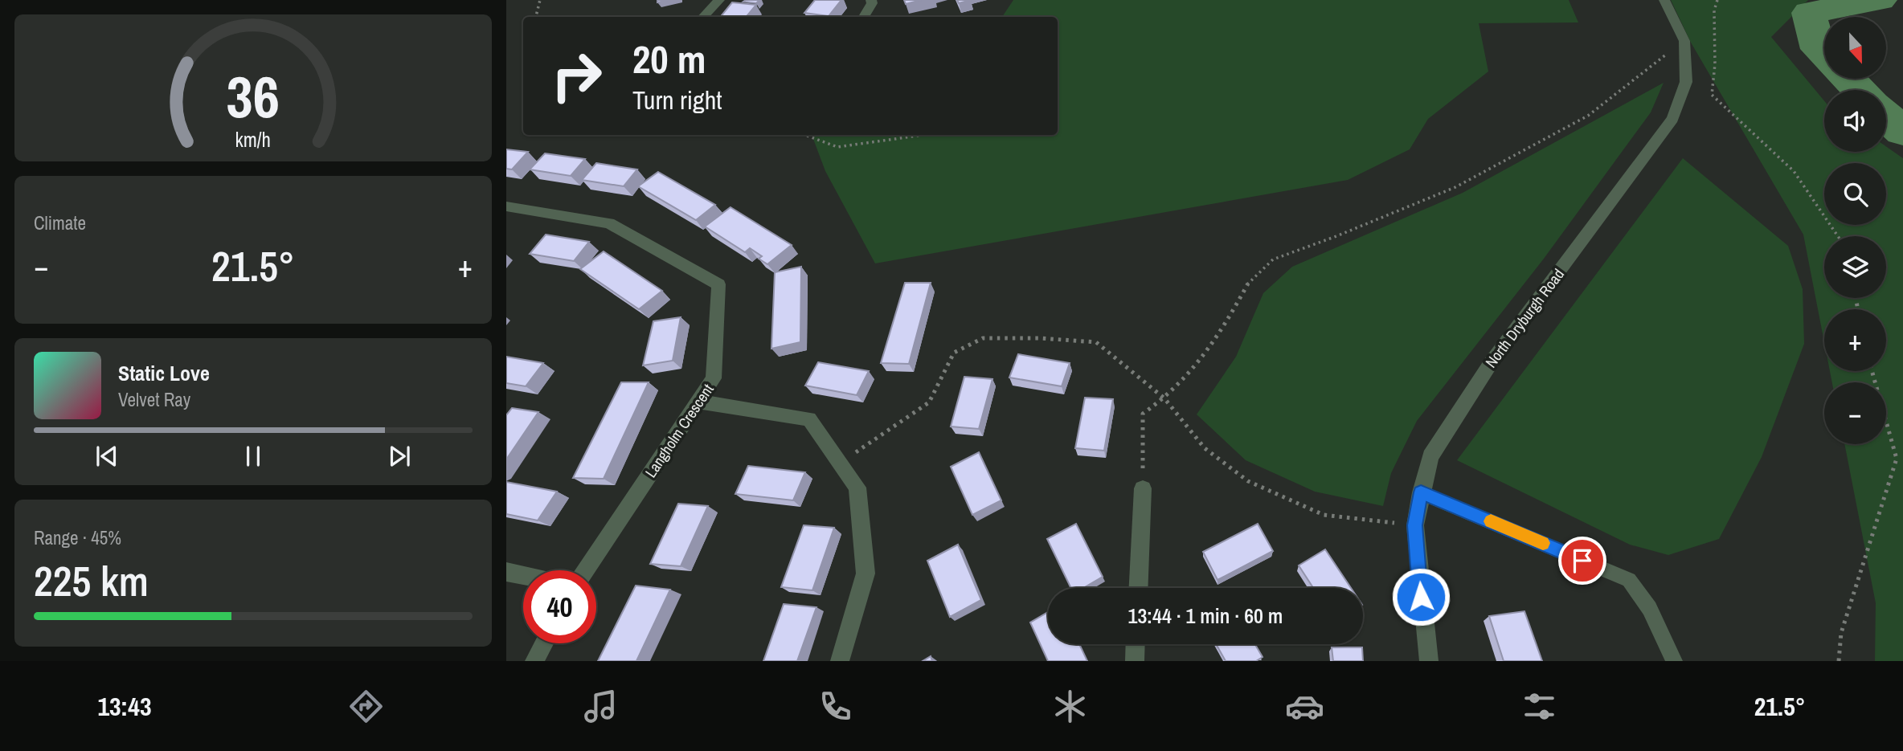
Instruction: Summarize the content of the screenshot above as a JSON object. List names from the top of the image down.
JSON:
{
  "streets": {
    "street": ["North Dryburgh Road", "Langholm Crescent"]
  },
  "north": "bottom",
  "page": {
    "map_buttons": ["+", "−"],
    "turn": ["20 m", "Turn right"],
    "tile": [
      "Climate",
      ["Range · 45%", "225 km"]
    ],
    "heat": ["−", "21.5°", "+"],
    "song": ["Static Love", "Velvet Ray"],
    "limit": "40",
    "trip": "13:44 · 1 min · 60 m",
    "tabs": ["13:43", "21.5°"],
    "gauge": ["36", "km/h"]
  }
}
